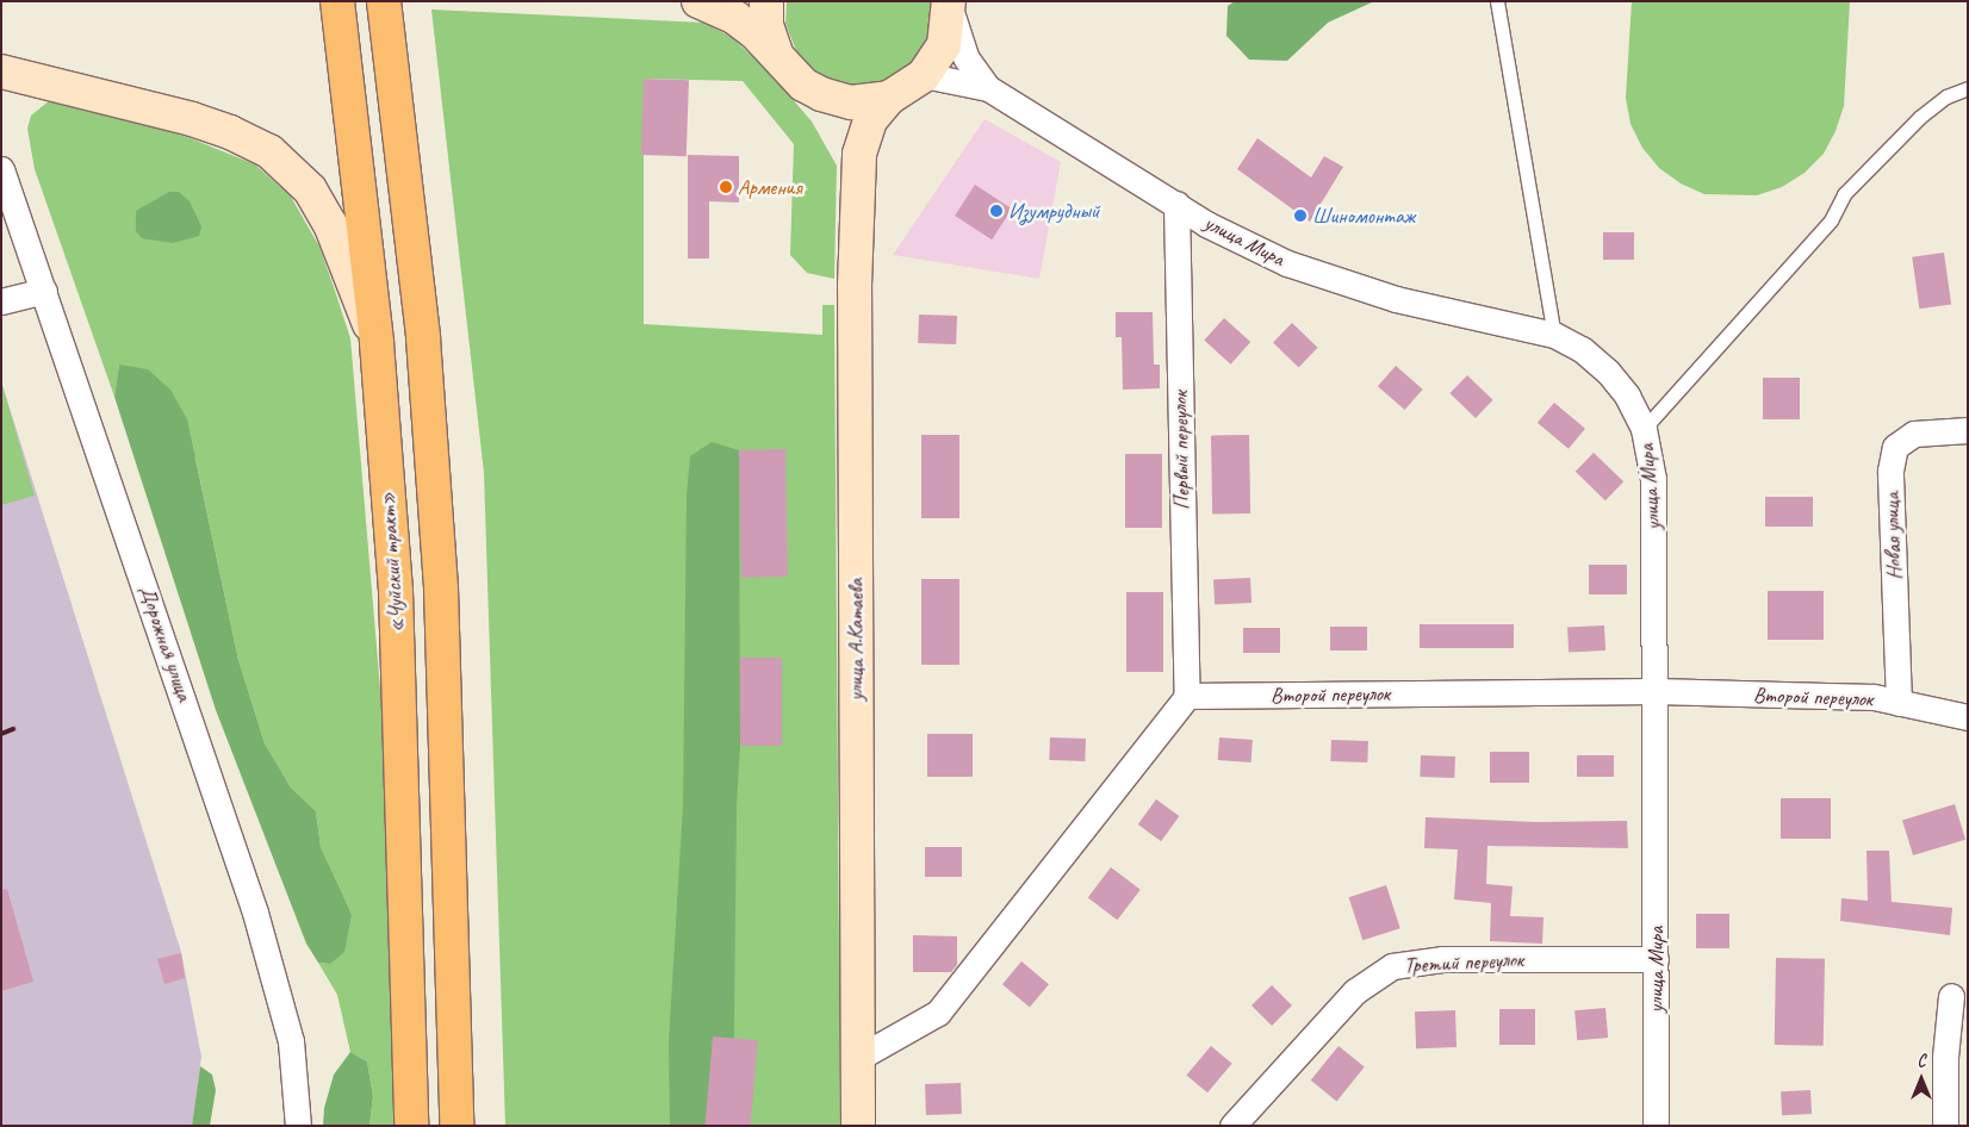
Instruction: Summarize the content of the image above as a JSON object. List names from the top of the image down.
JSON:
{
  "streets": {
    "highway": ["«Чуйский тракт»"],
    "street": [
      "улица Мира",
      "Первый переулок",
      "Новая улица",
      "улица А.Катаева",
      "Дорожная улица",
      "Второй переулок",
      "Третий переулок"
    ]
  },
  "crossings": [
    ["улица Мира", "Первый переулок"],
    ["улица Мира", "Второй переулок"],
    ["улица Мира", "Третий переулок"],
    ["Первый переулок", "Второй переулок"],
    ["Новая улица", "Второй переулок"]
  ],
  "places": ["Армения", "Изумрудный", "Шиномонтаж"],
  "north": "top"
}
